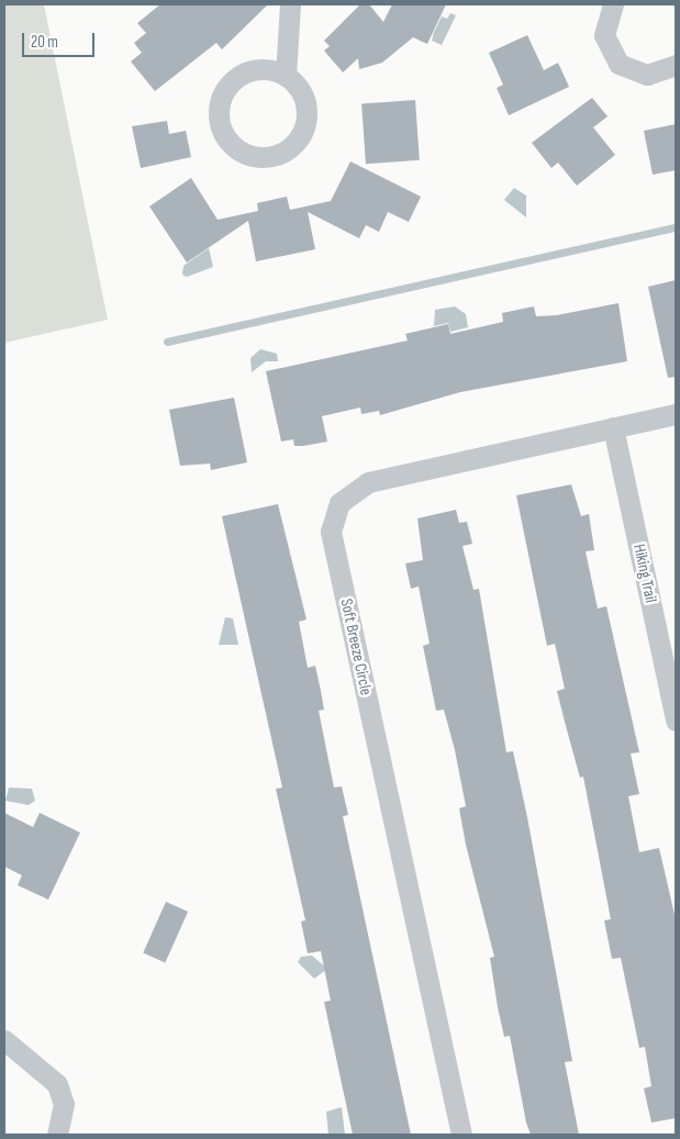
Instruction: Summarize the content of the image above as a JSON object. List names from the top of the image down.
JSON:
{
  "streets": {
    "street": ["Hiking Trail", "Soft Breeze Circle"]
  },
  "crossings": [
    ["Hiking Trail", "Soft Breeze Circle"]
  ],
  "scale_bar": "20 m"
}
